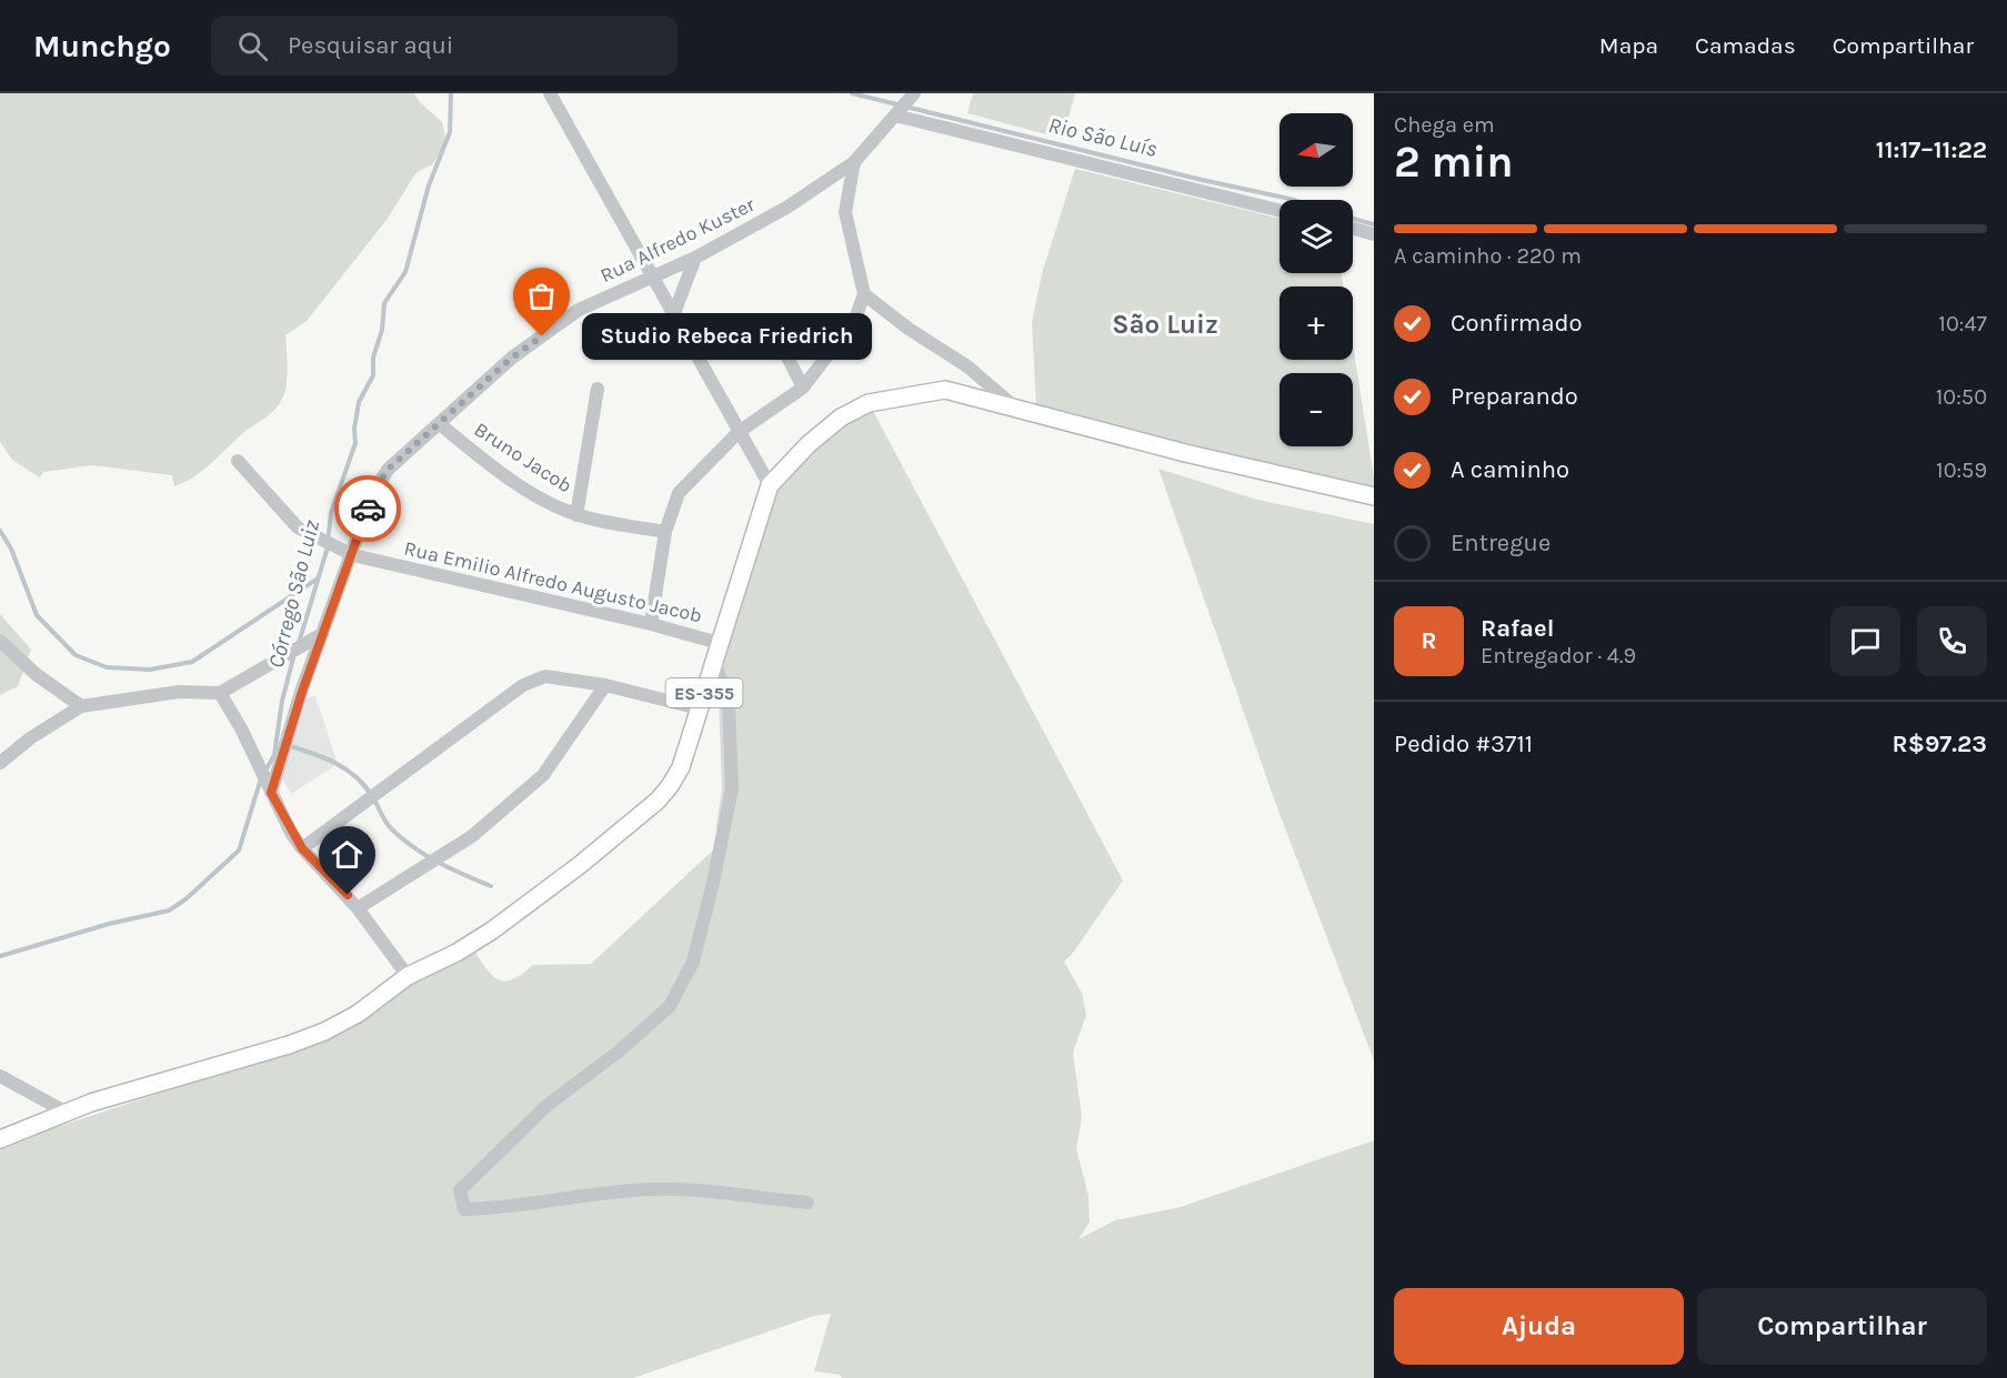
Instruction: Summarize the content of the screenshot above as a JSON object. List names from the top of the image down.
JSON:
{
  "streets": {
    "main road": ["ES-355"],
    "street": ["Rua Alfredo Kuster", "Bruno Jacob", "Rua Emilio Alfredo Augusto Jacob"]
  },
  "crossings": [
    ["Rua Alfredo Kuster", "Bruno Jacob"],
    ["Rua Alfredo Kuster", "Rua Emilio Alfredo Augusto Jacob"],
    ["Rua Emilio Alfredo Augusto Jacob", "ES-355"]
  ],
  "districts": ["São Luiz"],
  "water": ["Rio São Luís", "Córrego São Luiz"],
  "places": ["Studio Rebeca Friedrich"],
  "north": "left",
  "page": {
    "header": "Munchgo",
    "search": "Pesquisar aqui",
    "nav": ["Mapa", "Camadas", "Compartilhar"],
    "heading": ["2 min", "Chega em", "11:17–11:22"],
    "panel": [
      "Rafael",
      "Entregador · 4.9",
      "Pedido #3711",
      "R$97.23"
    ],
    "map_buttons": ["+", "−"],
    "bar": "A caminho · 220 m",
    "list": [
      ["Confirmado", "10:47"],
      ["Preparando", "10:50"],
      ["A caminho", "10:59"],
      "Entregue"
    ],
    "bubble": "Studio Rebeca Friedrich",
    "round": "R",
    "buttons": ["Ajuda", "Compartilhar"]
  }
}
